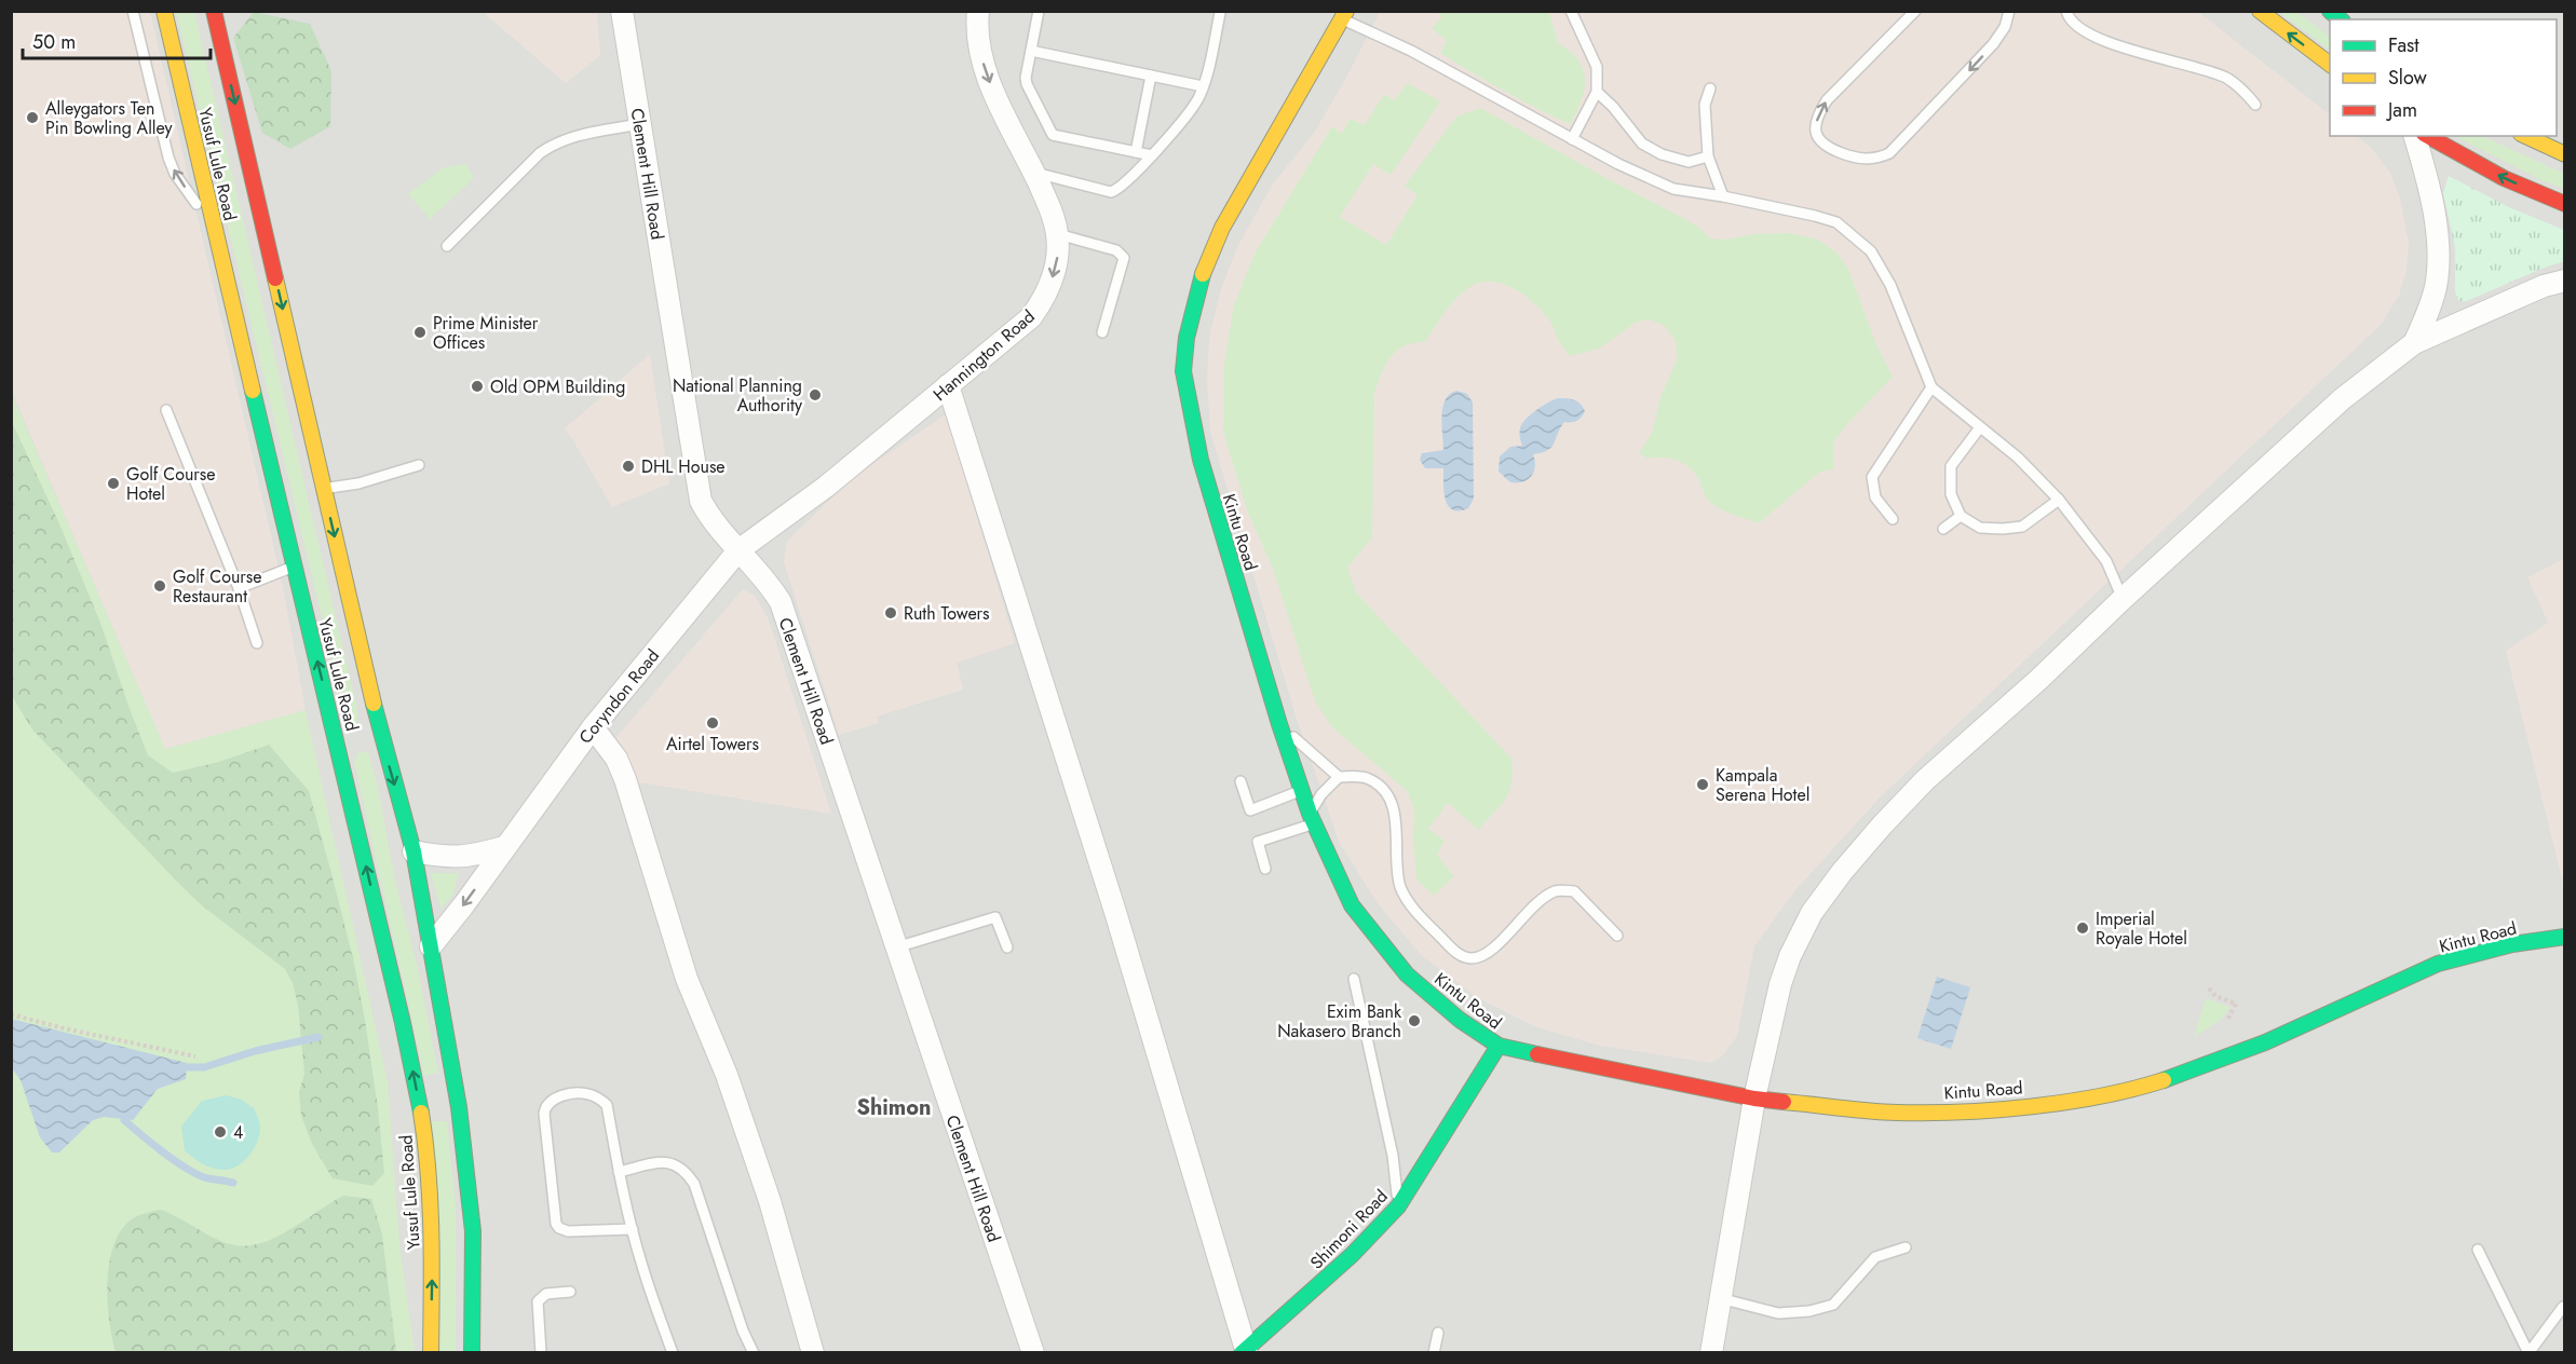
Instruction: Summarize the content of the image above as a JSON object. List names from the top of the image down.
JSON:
{
  "streets": {
    "main road": ["Yusuf Lule Road", "Kintu Road", "Shimoni Road"],
    "street": ["Clement Hill Road", "Hannington Road", "Coryndon Road"]
  },
  "crossings": [
    ["Clement Hill Road", "Hannington Road"],
    ["Clement Hill Road", "Coryndon Road"],
    ["Hannington Road", "Coryndon Road"],
    ["Kintu Road", "Shimoni Road"]
  ],
  "one_way": ["Hannington Road"],
  "districts": ["Shimon"],
  "places": [
    "Alleygators Ten Pin Bowling Alley",
    "Prime Minister Offices",
    "Old OPM Building",
    "National Planning Authority",
    "DHL House",
    "Golf Course Hotel",
    "Golf Course Restaurant",
    "Ruth Towers",
    "Airtel Towers",
    "Kampala Serena Hotel",
    "Imperial Royale Hotel",
    "Exim Bank Nakasero Branch",
    "4"
  ],
  "legend": ["Fast", "Slow", "Jam"],
  "scale_bar": "50 m"
}
